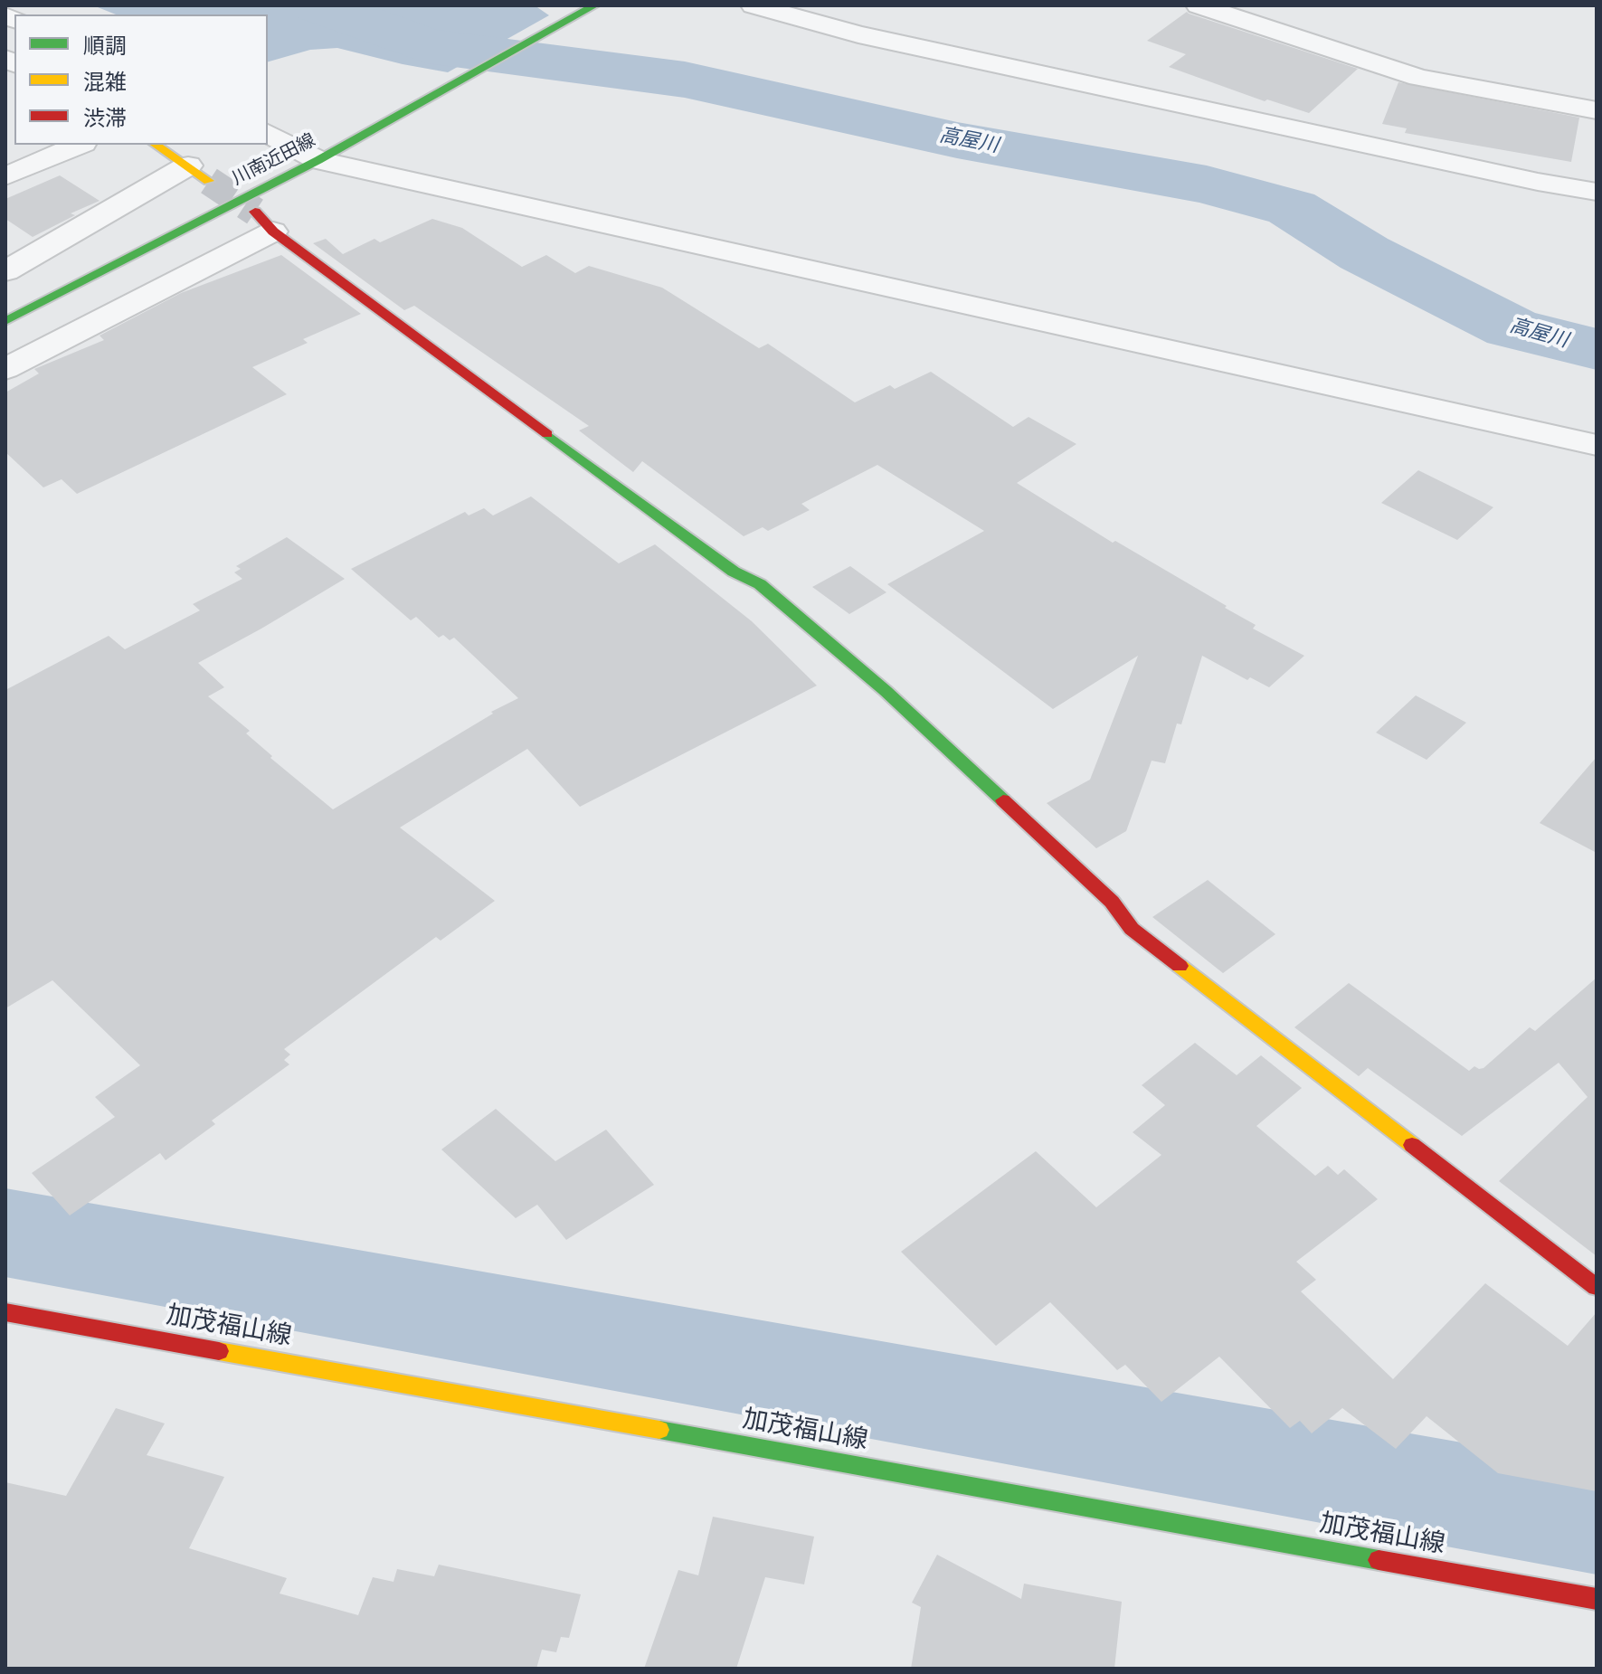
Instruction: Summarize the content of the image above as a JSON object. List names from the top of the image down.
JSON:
{
  "streets": {
    "main road": ["川南近田線", "加茂福山線"]
  },
  "water": ["高屋川"],
  "legend": ["順調", "混雑", "渋滞"]
}
